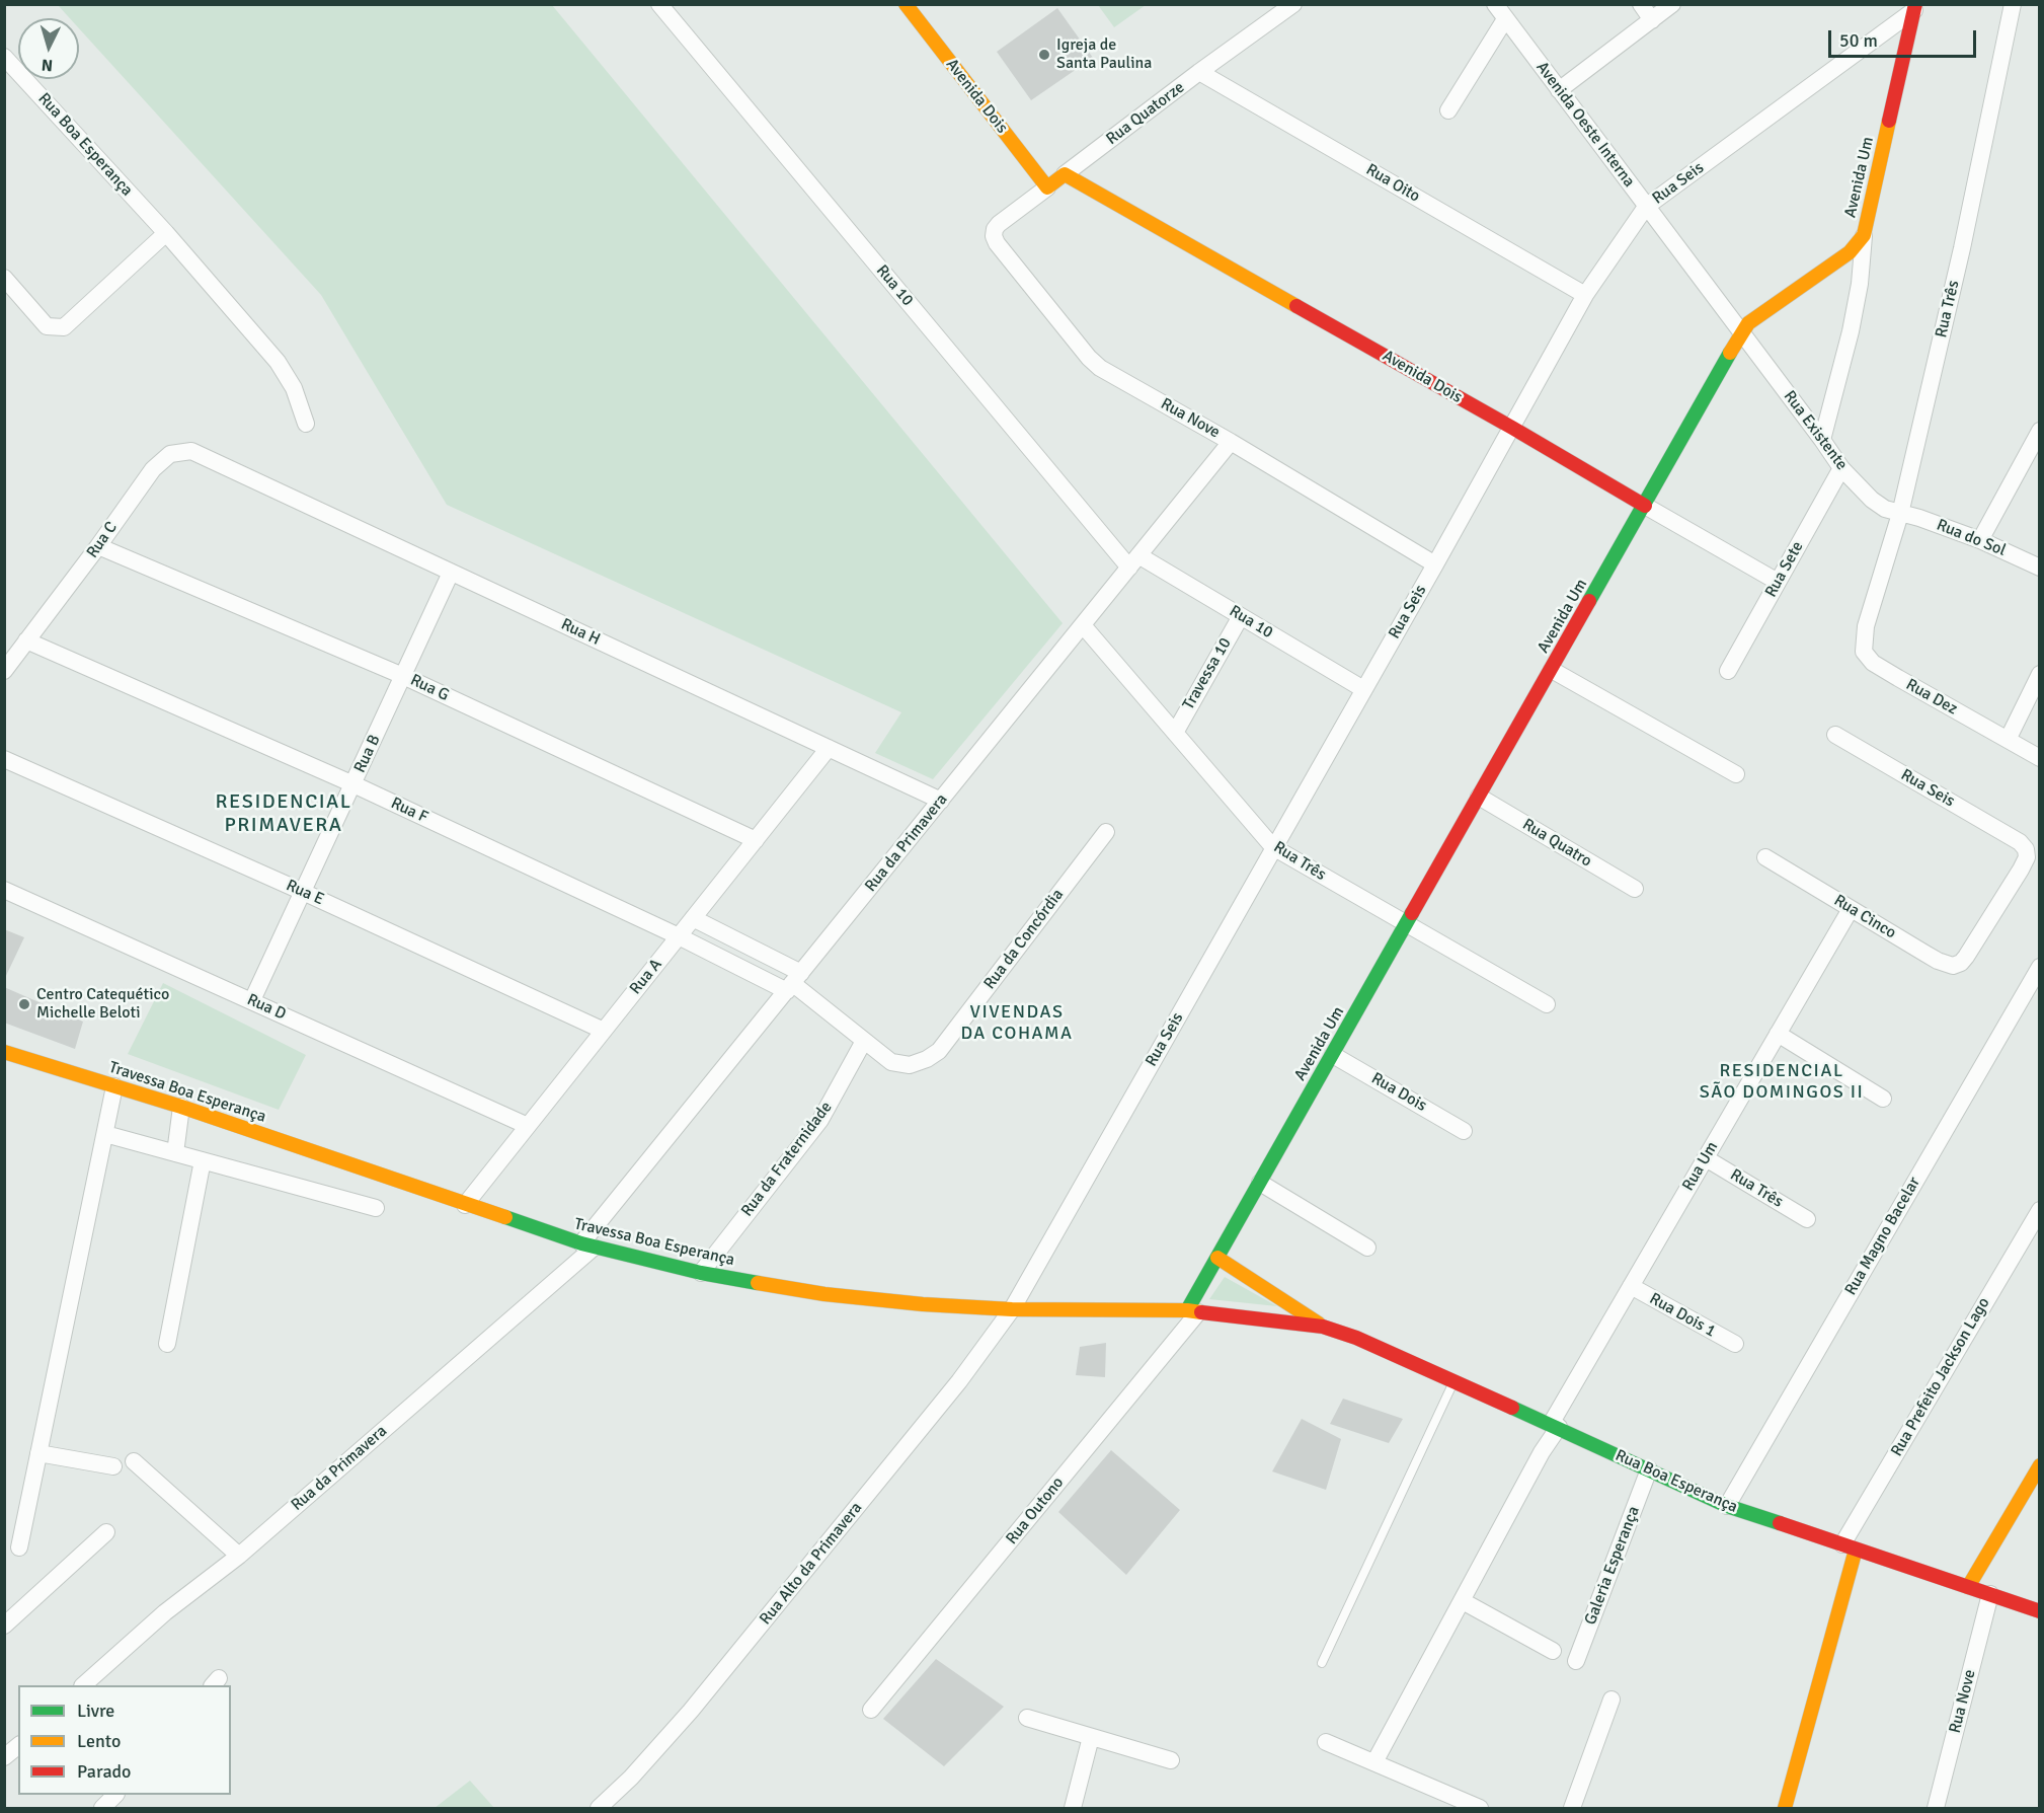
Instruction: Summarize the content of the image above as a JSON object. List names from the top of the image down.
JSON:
{
  "streets": {
    "street": [
      "Avenida Dois",
      "Rua Quatorze",
      "Avenida Oeste Interna",
      "Rua Boa Esperança",
      "Avenida Um",
      "Rua Oito",
      "Rua Seis",
      "Rua 10",
      "Rua Três",
      "Rua Nove",
      "Rua Existente",
      "Rua do Sol",
      "Rua C",
      "Rua Sete",
      "Rua H",
      "Travessa 10",
      "Rua G",
      "Rua Dez",
      "Rua B",
      "Rua F",
      "Rua da Primavera",
      "Rua Quatro",
      "Rua E",
      "Rua Cinco",
      "Rua da Concórdia",
      "Rua A",
      "Rua D",
      "Travessa Boa Esperança",
      "Rua Dois",
      "Rua da Fraternidade",
      "Rua Um",
      "Rua Magno Bacelar",
      "Rua Dois 1",
      "Rua Prefeito Jackson Lago",
      "Rua Outono",
      "Rua Alto da Primavera",
      "Galeria Esperança"
    ]
  },
  "crossings": [
    ["Avenida Dois", "Rua Quatorze"],
    ["Avenida Dois", "Avenida Um"],
    ["Avenida Dois", "Rua Seis"],
    ["Avenida Dois", "Rua Sete"],
    ["Rua Quatorze", "Rua Oito"],
    ["Rua Quatorze", "Rua Nove"],
    ["Avenida Oeste Interna", "Avenida Um"],
    ["Avenida Oeste Interna", "Rua Seis"],
    ["Avenida Oeste Interna", "Rua Existente"],
    ["Rua Boa Esperança", "Rua Nove"],
    ["Rua Boa Esperança", "Travessa Boa Esperança"],
    ["Rua Boa Esperança", "Rua Um"],
    ["Rua Boa Esperança", "Rua Magno Bacelar"],
    ["Rua Boa Esperança", "Rua Prefeito Jackson Lago"],
    ["Rua Boa Esperança", "Galeria Esperança"],
    ["Avenida Um", "Rua Seis"],
    ["Avenida Um", "Rua Três"],
    ["Avenida Um", "Rua Existente"],
    ["Avenida Um", "Rua Quatro"],
    ["Avenida Um", "Travessa Boa Esperança"],
    ["Avenida Um", "Rua Dois"],
    ["Avenida Um", "Rua Outono"],
    ["Rua Oito", "Rua Seis"],
    ["Rua Seis", "Rua 10"],
    ["Rua Seis", "Rua Três"],
    ["Rua Seis", "Rua Nove"],
    ["Rua Seis", "Rua Cinco"],
    ["Rua Seis", "Travessa Boa Esperança"],
    ["Rua Seis", "Rua Alto da Primavera"],
    ["Rua 10", "Travessa 10"],
    ["Rua 10", "Rua da Primavera"],
    ["Rua Três", "Rua Existente"],
    ["Rua Três", "Rua do Sol"],
    ["Rua Três", "Travessa 10"],
    ["Rua Três", "Rua Dez"],
    ["Rua Três", "Rua da Primavera"],
    ["Rua Três", "Rua Um"],
    ["Rua Nove", "Rua da Primavera"],
    ["Rua Existente", "Rua do Sol"],
    ["Rua Existente", "Rua Sete"],
    ["Rua C", "Rua H"],
    ["Rua C", "Rua G"],
    ["Rua C", "Rua F"],
    ["Rua H", "Rua B"],
    ["Rua H", "Rua da Primavera"],
    ["Rua H", "Rua A"],
    ["Rua G", "Rua B"],
    ["Rua G", "Rua A"],
    ["Rua B", "Rua F"],
    ["Rua B", "Rua E"],
    ["Rua B", "Rua D"],
    ["Rua F", "Rua da Primavera"],
    ["Rua F", "Rua da Concórdia"],
    ["Rua F", "Rua A"],
    ["Rua da Primavera", "Rua da Concórdia"],
    ["Rua da Primavera", "Travessa Boa Esperança"],
    ["Rua E", "Rua A"],
    ["Rua Cinco", "Rua Um"],
    ["Rua da Concórdia", "Rua da Fraternidade"],
    ["Rua A", "Rua D"],
    ["Rua A", "Travessa Boa Esperança"],
    ["Travessa Boa Esperança", "Rua da Fraternidade"],
    ["Travessa Boa Esperança", "Rua Outono"],
    ["Travessa Boa Esperança", "Rua Alto da Primavera"],
    ["Rua Um", "Rua Dois 1"]
  ],
  "districts": ["RESIDENCIAL PRIMAVERA", "VIVENDAS DA COHAMA", "RESIDENCIAL SÃO DOMINGOS II"],
  "places": ["Igreja de Santa Paulina", "Centro Catequético Michelle Beloti"],
  "legend": ["Livre", "Lento", "Parado"],
  "scale_bar": "50 m",
  "north": "bottom"
}
